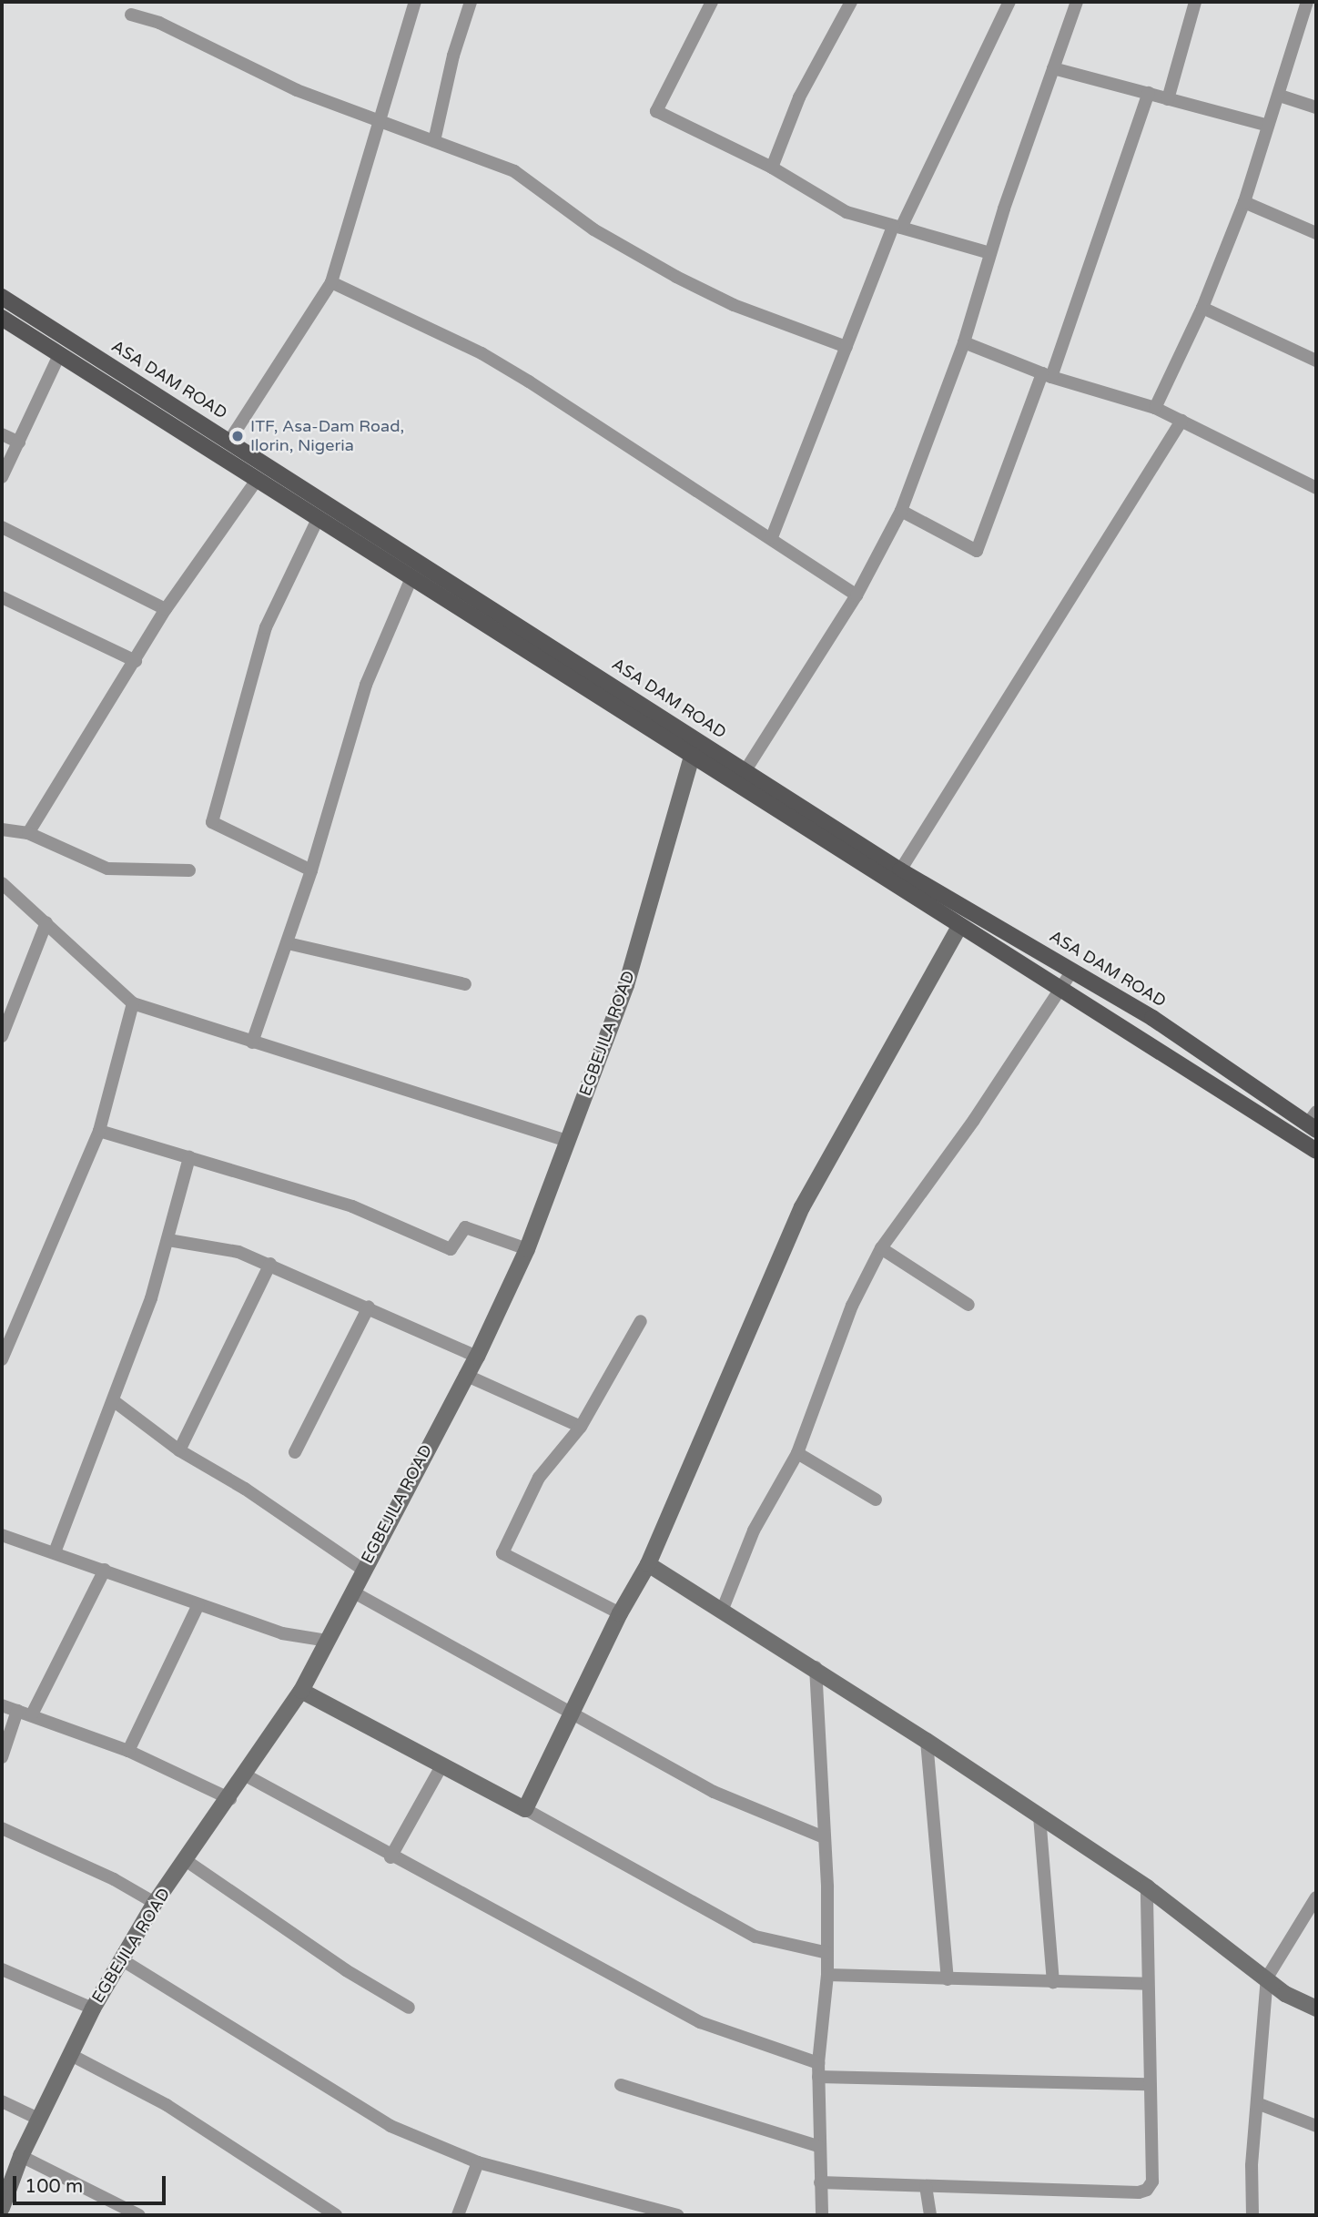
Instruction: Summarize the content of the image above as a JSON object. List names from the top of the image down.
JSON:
{
  "streets": {
    "main road": ["ASA DAM ROAD"],
    "street": ["EGBEJILA ROAD"]
  },
  "crossings": [
    ["ASA DAM ROAD", "EGBEJILA ROAD"]
  ],
  "places": ["ITF, Asa-Dam Road, Ilorin, Nigeria"],
  "scale_bar": "100 m"
}
